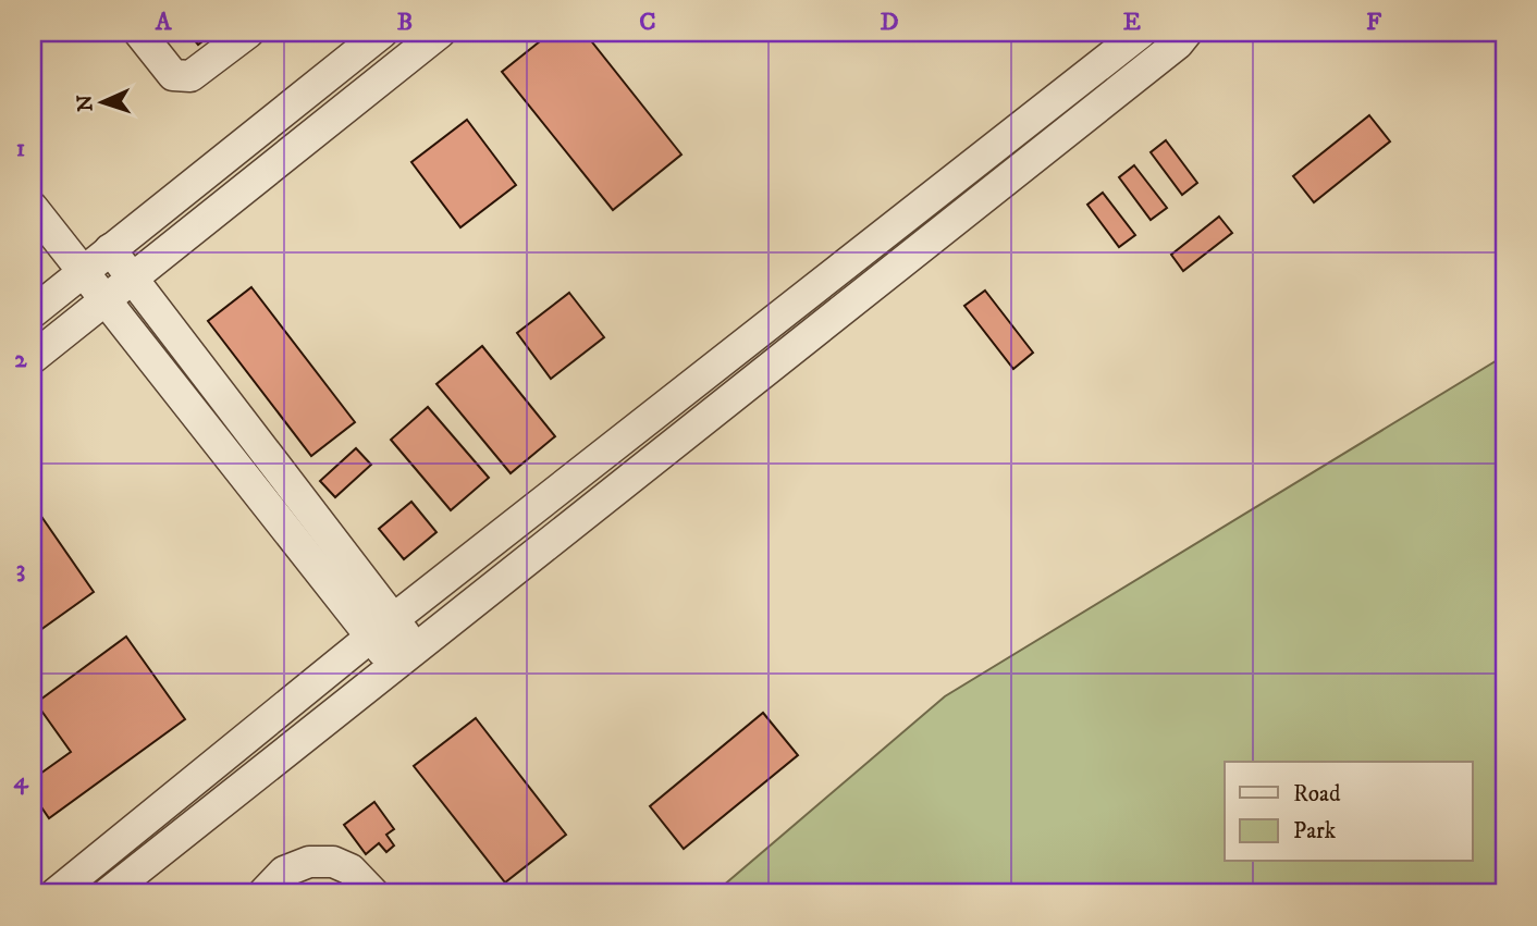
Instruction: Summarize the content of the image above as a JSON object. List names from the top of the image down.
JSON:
{
  "legend": ["Road", "Park"],
  "north": "left",
  "grid": {
    "columns": [
      "A",
      "B",
      "C",
      "D",
      "E",
      "F"
    ],
    "rows": [
      "1",
      "2",
      "3",
      "4"
    ]
  }
}
